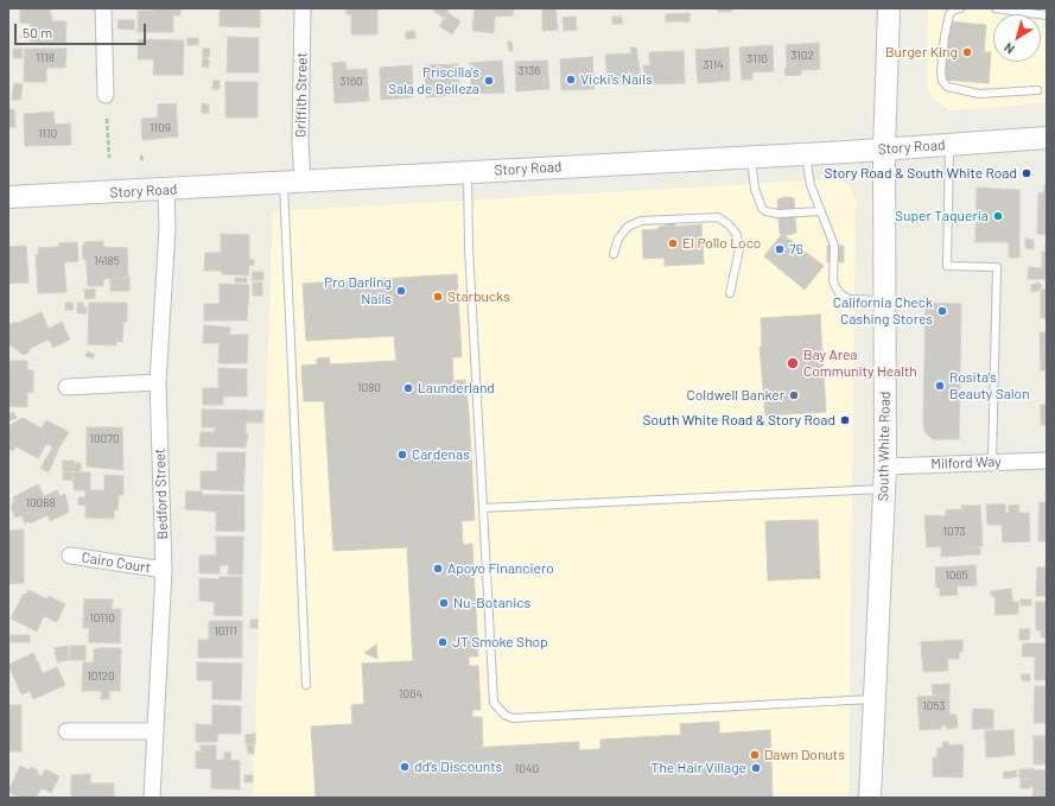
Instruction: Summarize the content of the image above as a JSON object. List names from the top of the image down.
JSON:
{
  "streets": {
    "main road": ["Story Road", "South White Road"],
    "street": [
      "Griffith Street",
      "Milford Way",
      "Bedford Street",
      "Cairo Court"
    ]
  },
  "crossings": [
    ["Griffith Street", "Story Road"],
    ["Story Road", "South White Road"],
    ["Story Road", "Bedford Street"],
    ["South White Road", "Milford Way"],
    ["Bedford Street", "Cairo Court"]
  ],
  "places": [
    "Burger King",
    "Vicki's Nails",
    "Priscilla's Sala de Belleza",
    "Story Road & South White Road",
    "Super Taqueria",
    "El Pollo Loco",
    "76",
    "Pro Darling Nails",
    "Starbucks",
    "California Check Cashing Stores",
    "Bay Area Community Health",
    "Rosita's Beauty Salon",
    "Launderland",
    "Coldwell Banker",
    "South White Road & Story Road",
    "Cardenas",
    "Apoyo Financiero",
    "Nu-Botanics",
    "JT Smoke Shop",
    "Dawn Donuts",
    "dd’s Discounts",
    "The Hair Village"
  ],
  "house_numbers": [
    "3102",
    "1118",
    "3110",
    "3114",
    "3136",
    "3160",
    "1109",
    "1110",
    "14185",
    "1080",
    "10070",
    "10088",
    "1073",
    "1065",
    "10110",
    "10111",
    "10120",
    "1064",
    "1053",
    "1040"
  ],
  "scale_bar": "50 m",
  "north": "bottom left"
}
